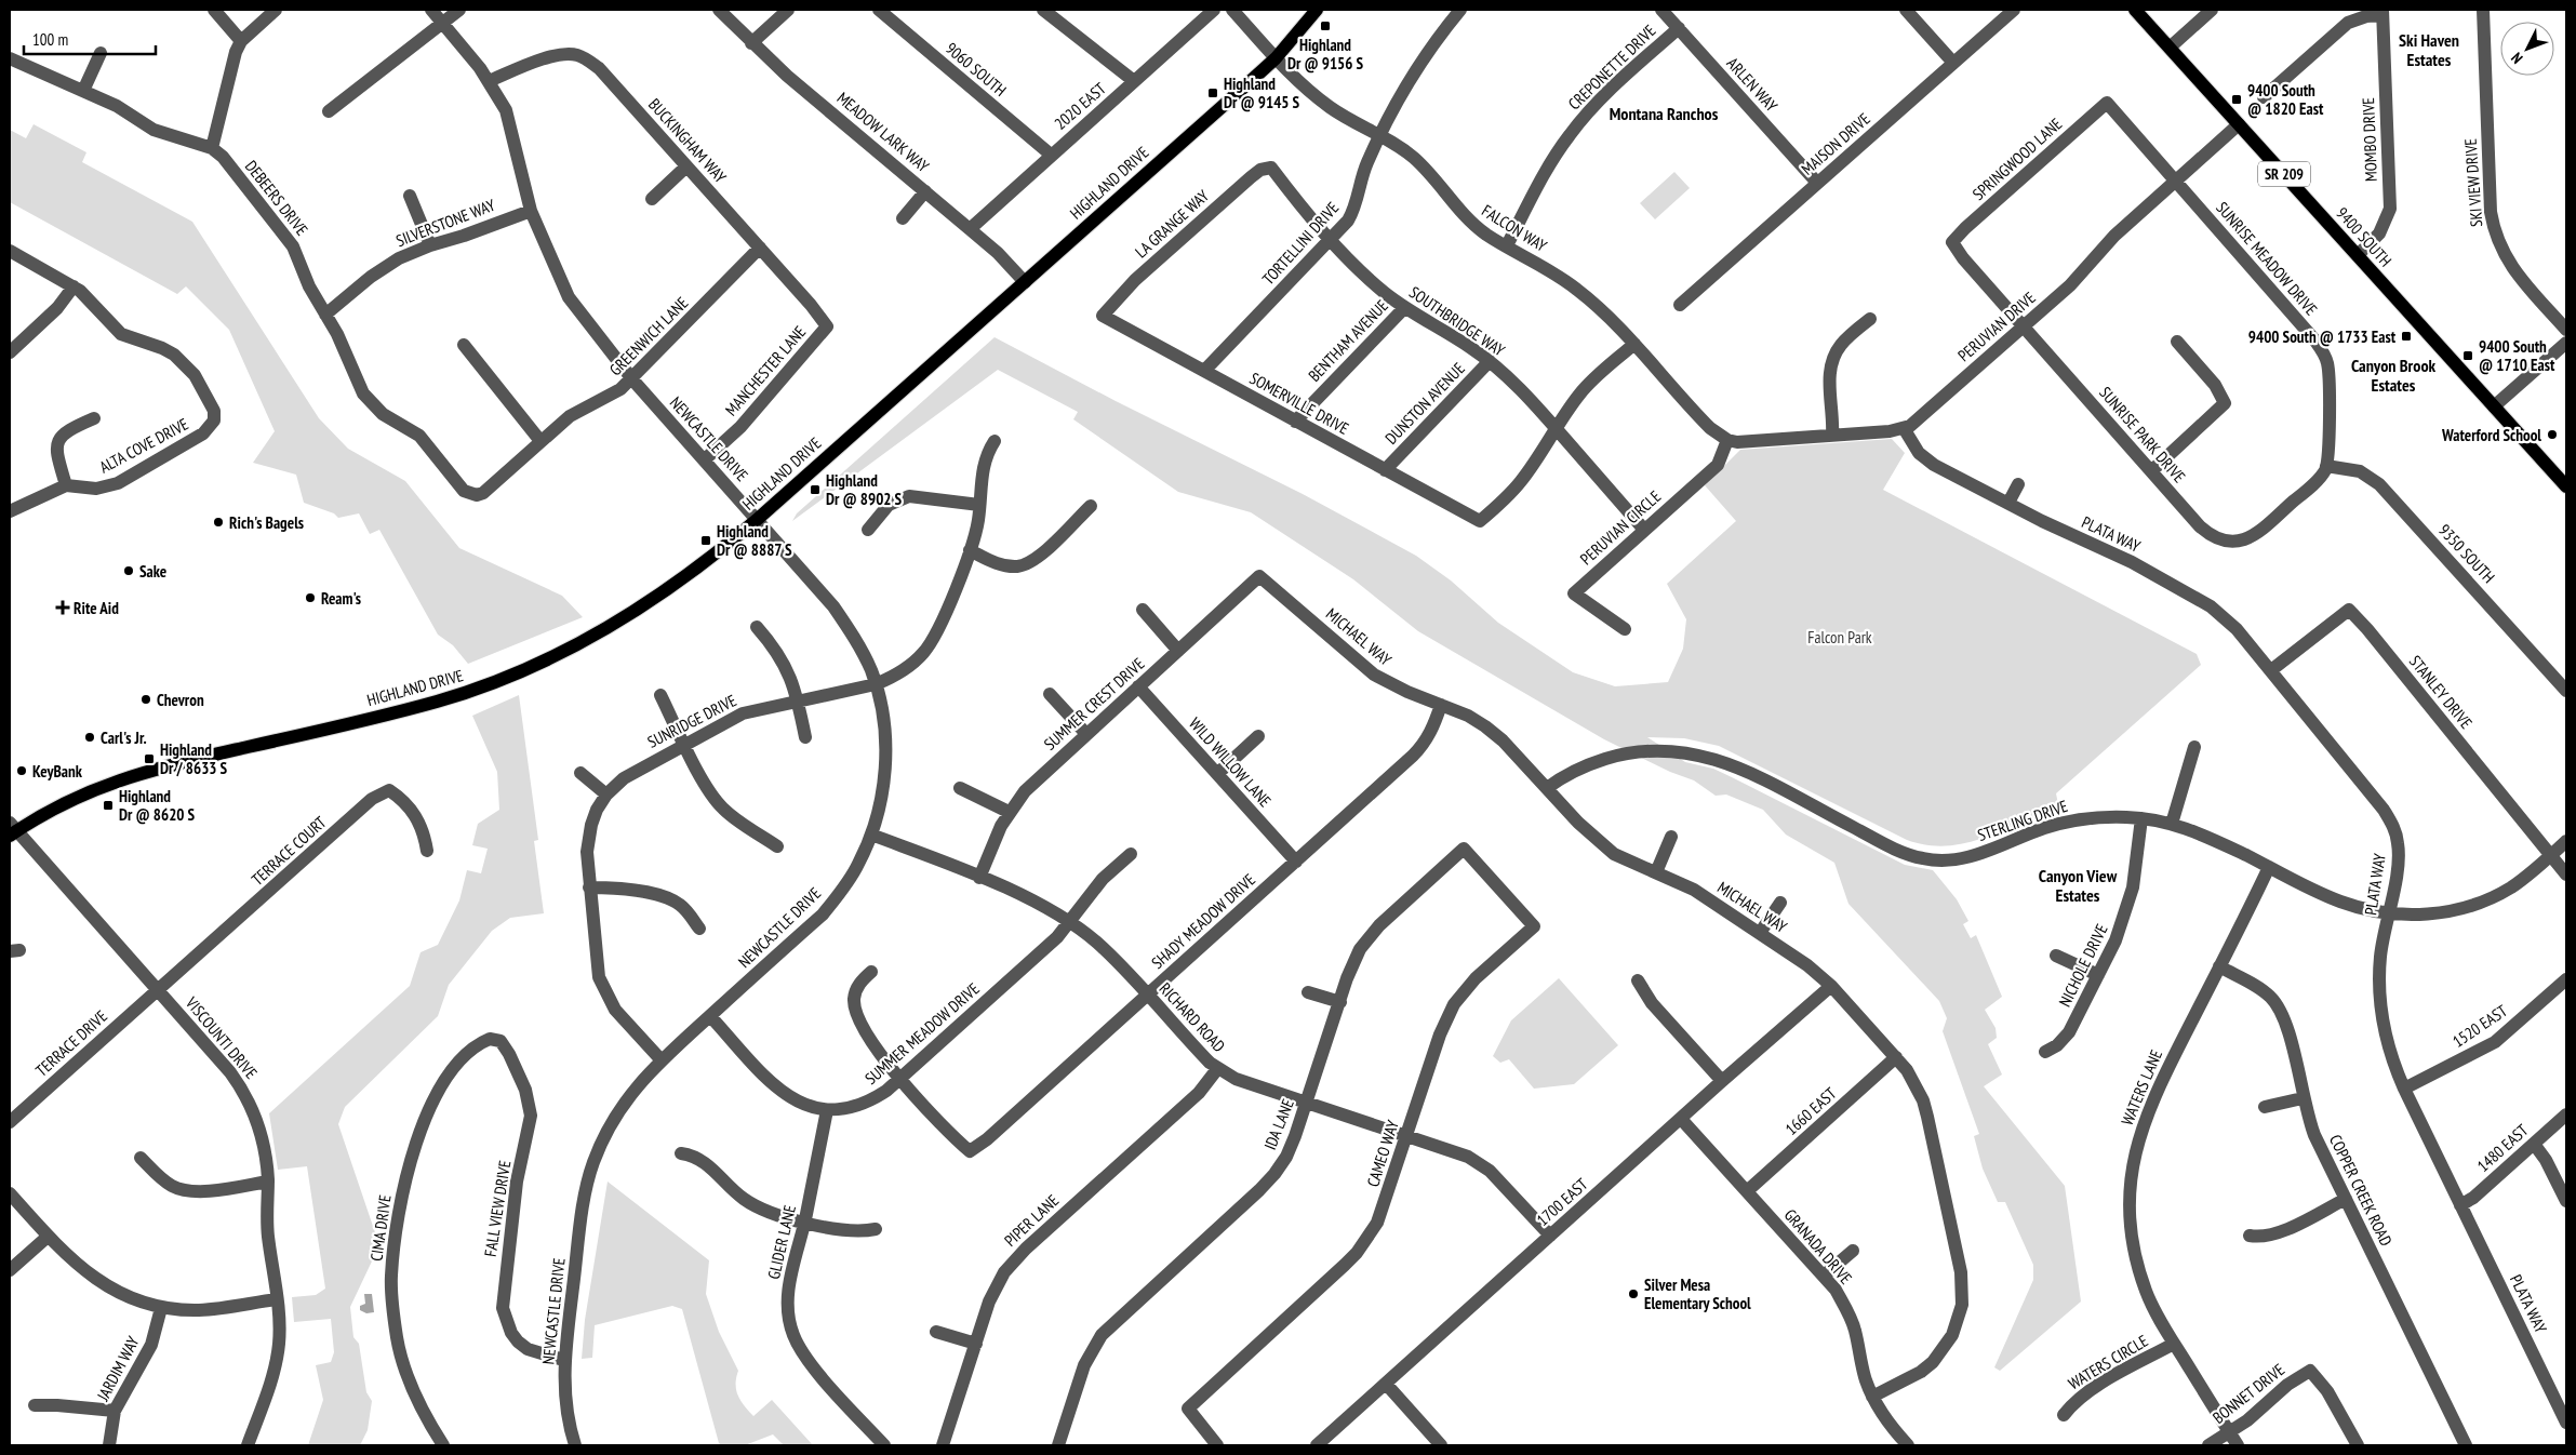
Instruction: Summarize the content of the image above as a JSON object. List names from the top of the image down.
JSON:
{
  "streets": {
    "main road": ["SR 209", "HIGHLAND DRIVE", "9400 SOUTH"],
    "street": [
      "CREPONETTE DRIVE",
      "9060 SOUTH",
      "ARLEN WAY",
      "2020 EAST",
      "MEADOW LARK WAY",
      "MOMBO DRIVE",
      "BUCKINGHAM WAY",
      "MAISON DRIVE",
      "SPRINGWOOD LANE",
      "SKI VIEW DRIVE",
      "DEBEERS DRIVE",
      "SILVERSTONE WAY",
      "LA GRANGE WAY",
      "FALCON WAY",
      "TORTELLINI DRIVE",
      "SUNRISE MEADOW DRIVE",
      "SOUTHBRIDGE WAY",
      "PERUVIAN DRIVE",
      "GREENWICH LANE",
      "BENTHAM AVENUE",
      "MANCHESTER LANE",
      "SOMERVILLE DRIVE",
      "DUNSTON AVENUE",
      "SUNRISE PARK DRIVE",
      "NEWCASTLE DRIVE",
      "ALTA COVE DRIVE",
      "PERUVIAN CIRCLE",
      "PLATA WAY",
      "9350 SOUTH",
      "MICHAEL WAY",
      "STANLEY DRIVE",
      "SUMMER CREST DRIVE",
      "SUNRIDGE DRIVE",
      "WILD WILLOW LANE",
      "STERLING DRIVE",
      "TERRACE COURT",
      "SHADY MEADOW DRIVE",
      "NICHOLE DRIVE",
      "RICHARD ROAD",
      "1520 EAST",
      "SUMMER MEADOW DRIVE",
      "VISCOUNTI DRIVE",
      "TERRACE DRIVE",
      "WATERS LANE",
      "1660 EAST",
      "IDA LANE",
      "1480 EAST",
      "CAMEO WAY",
      "COPPER CREEK ROAD",
      "1700 EAST",
      "FALL VIEW DRIVE",
      "PIPER LANE",
      "CIMA DRIVE",
      "GLIDER LANE",
      "GRANADA DRIVE",
      "WATERS CIRCLE",
      "JARDIM WAY",
      "BONNET DRIVE"
    ]
  },
  "crossings": [
    ["CREPONETTE DRIVE", "ARLEN WAY"],
    ["CREPONETTE DRIVE", "FALCON WAY"],
    ["9060 SOUTH", "2020 EAST"],
    ["ARLEN WAY", "MAISON DRIVE"],
    ["2020 EAST", "MEADOW LARK WAY"],
    ["MEADOW LARK WAY", "HIGHLAND DRIVE"],
    ["MOMBO DRIVE", "9400 SOUTH"],
    ["BUCKINGHAM WAY", "GREENWICH LANE"],
    ["BUCKINGHAM WAY", "MANCHESTER LANE"],
    ["BUCKINGHAM WAY", "NEWCASTLE DRIVE"],
    ["SPRINGWOOD LANE", "SUNRISE MEADOW DRIVE"],
    ["SPRINGWOOD LANE", "SUNRISE PARK DRIVE"],
    ["HIGHLAND DRIVE", "FALCON WAY"],
    ["HIGHLAND DRIVE", "NEWCASTLE DRIVE"],
    ["HIGHLAND DRIVE", "VISCOUNTI DRIVE"],
    ["DEBEERS DRIVE", "SILVERSTONE WAY"],
    ["DEBEERS DRIVE", "GREENWICH LANE"],
    ["SILVERSTONE WAY", "NEWCASTLE DRIVE"],
    ["LA GRANGE WAY", "SOUTHBRIDGE WAY"],
    ["LA GRANGE WAY", "SOMERVILLE DRIVE"],
    ["FALCON WAY", "TORTELLINI DRIVE"],
    ["FALCON WAY", "PERUVIAN DRIVE"],
    ["FALCON WAY", "PERUVIAN CIRCLE"],
    ["9400 SOUTH", "PERUVIAN DRIVE"],
    ["TORTELLINI DRIVE", "SOUTHBRIDGE WAY"],
    ["TORTELLINI DRIVE", "SOMERVILLE DRIVE"],
    ["SUNRISE MEADOW DRIVE", "PERUVIAN DRIVE"],
    ["SUNRISE MEADOW DRIVE", "SUNRISE PARK DRIVE"],
    ["SUNRISE MEADOW DRIVE", "9350 SOUTH"],
    ["SOUTHBRIDGE WAY", "BENTHAM AVENUE"],
    ["SOUTHBRIDGE WAY", "SOMERVILLE DRIVE"],
    ["SOUTHBRIDGE WAY", "DUNSTON AVENUE"],
    ["SOUTHBRIDGE WAY", "PERUVIAN CIRCLE"],
    ["PERUVIAN DRIVE", "SUNRISE PARK DRIVE"],
    ["PERUVIAN DRIVE", "PERUVIAN CIRCLE"],
    ["PERUVIAN DRIVE", "PLATA WAY"],
    ["GREENWICH LANE", "NEWCASTLE DRIVE"],
    ["BENTHAM AVENUE", "SOMERVILLE DRIVE"],
    ["MANCHESTER LANE", "NEWCASTLE DRIVE"],
    ["SOMERVILLE DRIVE", "DUNSTON AVENUE"],
    ["SUNRISE PARK DRIVE", "9350 SOUTH"],
    ["NEWCASTLE DRIVE", "SUNRIDGE DRIVE"],
    ["NEWCASTLE DRIVE", "RICHARD ROAD"],
    ["NEWCASTLE DRIVE", "SUMMER MEADOW DRIVE"],
    ["NEWCASTLE DRIVE", "FALL VIEW DRIVE"],
    ["PLATA WAY", "STANLEY DRIVE"],
    ["PLATA WAY", "STERLING DRIVE"],
    ["PLATA WAY", "1520 EAST"],
    ["PLATA WAY", "1480 EAST"],
    ["MICHAEL WAY", "SUMMER CREST DRIVE"],
    ["MICHAEL WAY", "STERLING DRIVE"],
    ["MICHAEL WAY", "SHADY MEADOW DRIVE"],
    ["MICHAEL WAY", "1660 EAST"],
    ["MICHAEL WAY", "1700 EAST"],
    ["MICHAEL WAY", "GRANADA DRIVE"],
    ["STANLEY DRIVE", "STERLING DRIVE"],
    ["SUMMER CREST DRIVE", "WILD WILLOW LANE"],
    ["SUMMER CREST DRIVE", "RICHARD ROAD"],
    ["WILD WILLOW LANE", "SHADY MEADOW DRIVE"],
    ["STERLING DRIVE", "NICHOLE DRIVE"],
    ["STERLING DRIVE", "WATERS LANE"],
    ["TERRACE COURT", "VISCOUNTI DRIVE"],
    ["TERRACE COURT", "TERRACE DRIVE"],
    ["SHADY MEADOW DRIVE", "RICHARD ROAD"],
    ["SHADY MEADOW DRIVE", "SUMMER MEADOW DRIVE"],
    ["RICHARD ROAD", "SUMMER MEADOW DRIVE"],
    ["RICHARD ROAD", "IDA LANE"],
    ["RICHARD ROAD", "CAMEO WAY"],
    ["RICHARD ROAD", "1700 EAST"],
    ["RICHARD ROAD", "PIPER LANE"],
    ["SUMMER MEADOW DRIVE", "GLIDER LANE"],
    ["VISCOUNTI DRIVE", "TERRACE DRIVE"],
    ["WATERS LANE", "COPPER CREEK ROAD"],
    ["WATERS LANE", "WATERS CIRCLE"],
    ["WATERS LANE", "BONNET DRIVE"],
    ["1660 EAST", "GRANADA DRIVE"],
    ["IDA LANE", "CAMEO WAY"],
    ["1700 EAST", "GRANADA DRIVE"],
    ["FALL VIEW DRIVE", "CIMA DRIVE"]
  ],
  "districts": [
    "Ski Haven Estates",
    "Montana Ranchos",
    "Canyon Brook Estates",
    "Canyon View Estates"
  ],
  "parks": ["Falcon Park"],
  "places": {
    "transit": [
      "Highland Dr @ 9156 S",
      "Highland Dr @ 9145 S",
      "9400 South @ 1820 East",
      "9400 South @ 1733 East",
      "9400 South @ 1710 East",
      "Highland Dr @ 8902 S",
      "Highland Dr @ 8887 S",
      "Highland Dr / 8633 S",
      "Highland Dr @ 8620 S"
    ],
    "other": [
      "Waterford School",
      "Rich's Bagels",
      "Sake",
      "Ream's",
      "Chevron",
      "Carl's Jr.",
      "KeyBank",
      "Silver Mesa Elementary School"
    ],
    "health": ["Rite Aid"]
  },
  "scale_bar": "100 m",
  "north": "bottom left"
}
